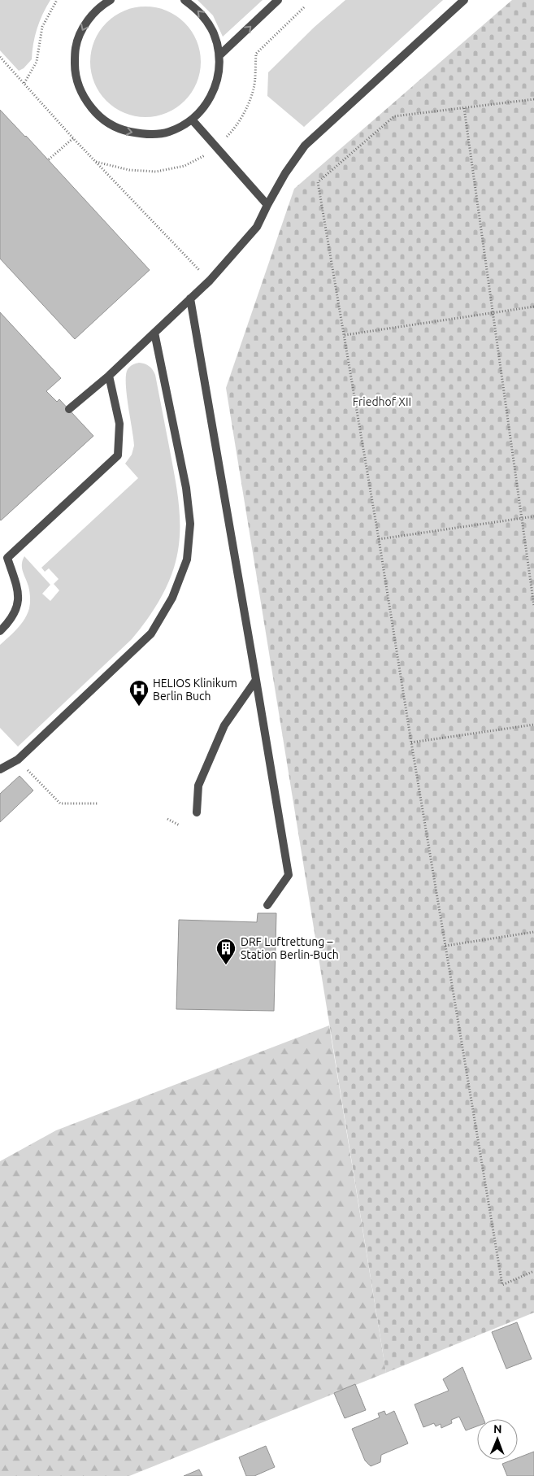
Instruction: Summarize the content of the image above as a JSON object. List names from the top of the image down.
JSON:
{
  "parks": ["Friedhof XII"],
  "places": {
    "hospital": ["HELIOS Klinikum Berlin Buch"],
    "building": ["DRF Luftrettung – Station Berlin-Buch"]
  },
  "north": "top"
}
